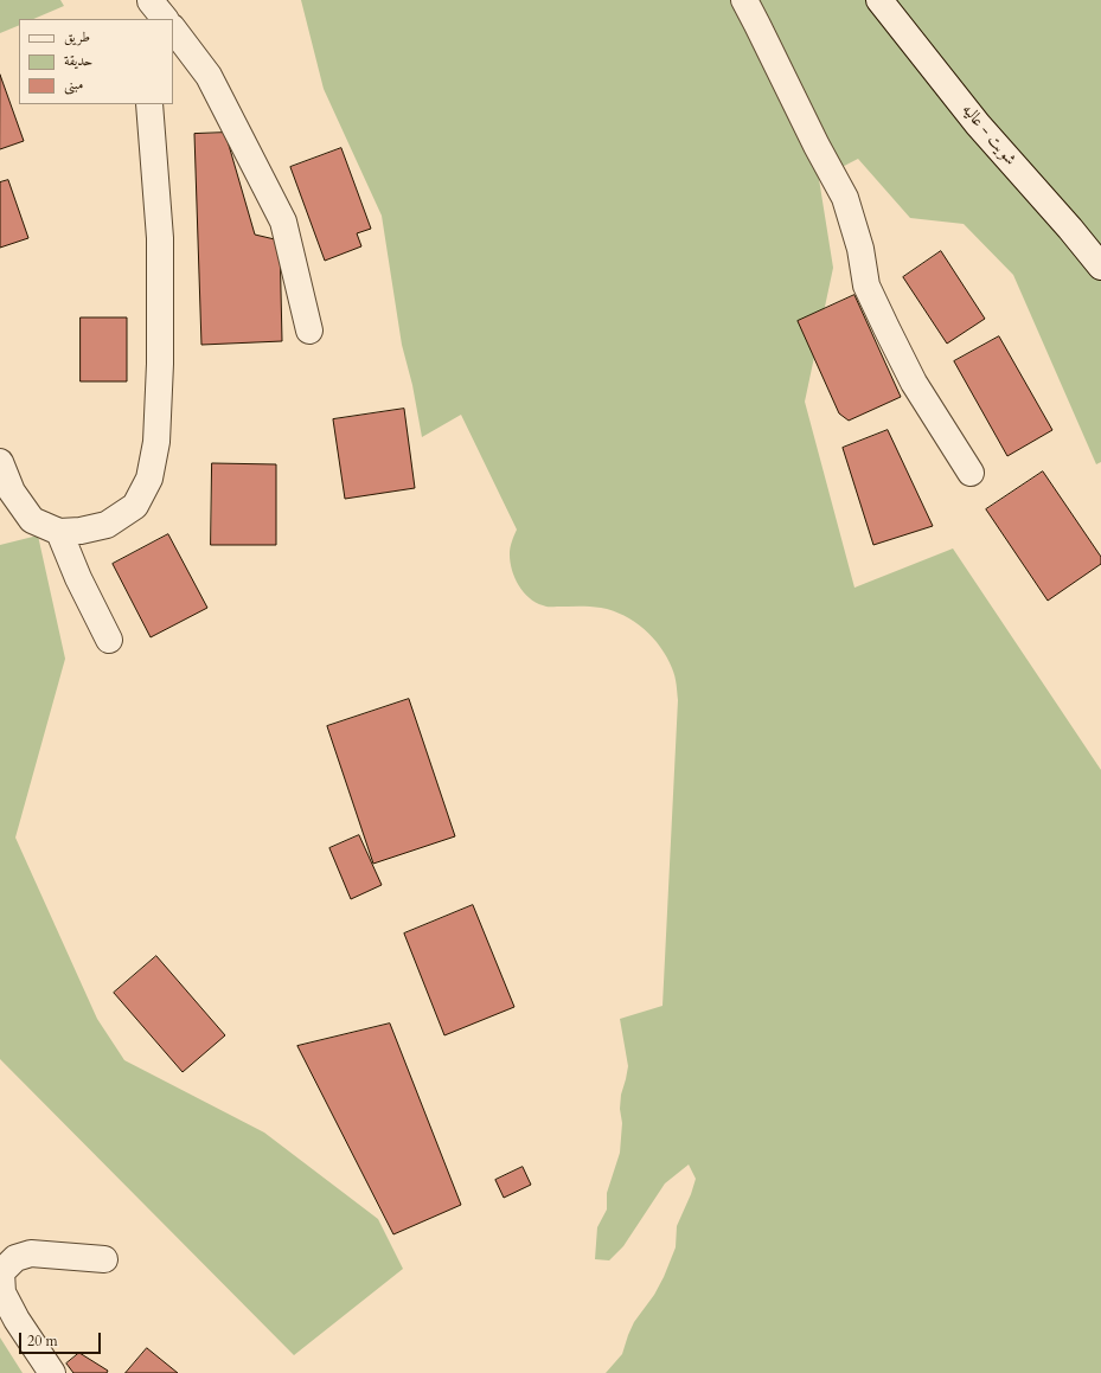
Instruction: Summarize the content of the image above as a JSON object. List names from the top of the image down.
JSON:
{
  "streets": {
    "street": ["شويت - عاليه"]
  },
  "legend": ["طريق", "حديقة", "مبنى"],
  "scale_bar": "20 m"
}
